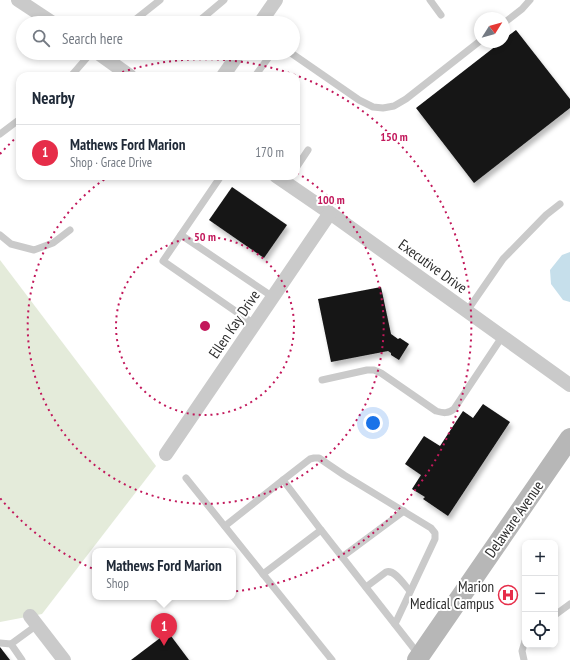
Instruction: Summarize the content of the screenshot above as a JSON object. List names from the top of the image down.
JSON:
{
  "streets": {
    "main road": ["Delaware Avenue"],
    "street": ["Executive Drive", "Ellen Kay Drive"]
  },
  "crossings": [
    ["Executive Drive", "Ellen Kay Drive"]
  ],
  "places": {
    "hospital": ["Marion Medical Campus"]
  },
  "north": "top right",
  "page": {
    "search": "Search here",
    "heading": "Nearby",
    "list": [
      {
        "mark": "1",
        "name": "Mathews Ford Marion",
        "note": "Shop · Grace Drive",
        "value": "170 m"
      }
    ],
    "map_buttons": ["+", "−"],
    "popup": ["Mathews Ford Marion", "Shop"],
    "pins": "1"
  },
  "rings": ["150 m", "100 m", "50 m"]
}
